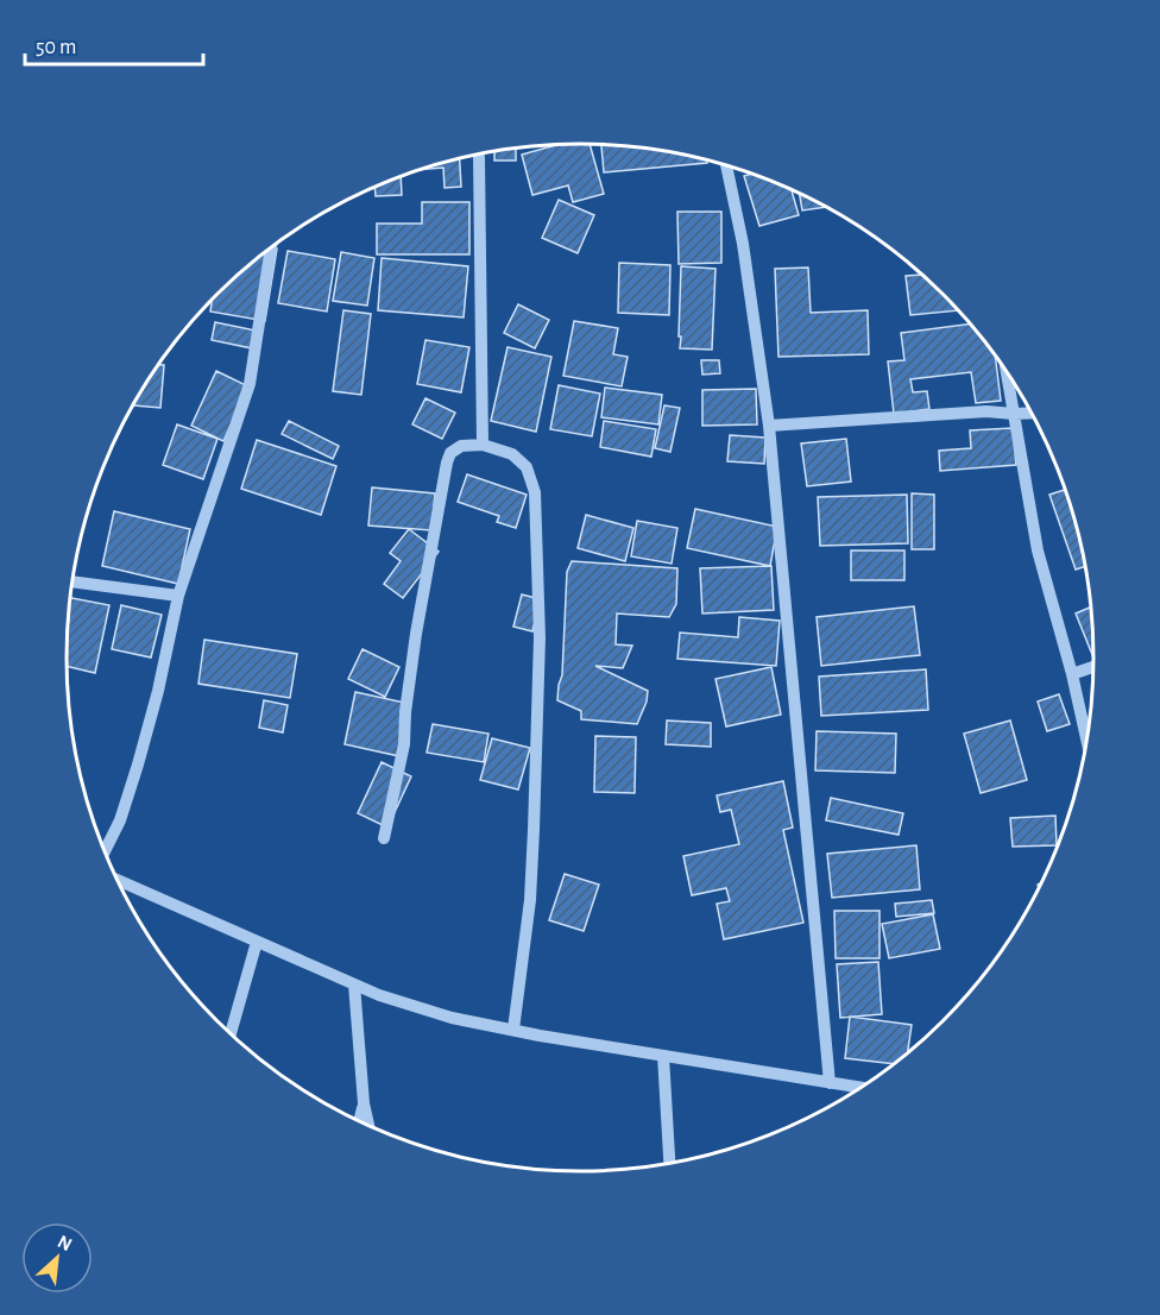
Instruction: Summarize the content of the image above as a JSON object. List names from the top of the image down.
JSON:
{
  "scale_bar": "50 m",
  "north": "top right"
}
